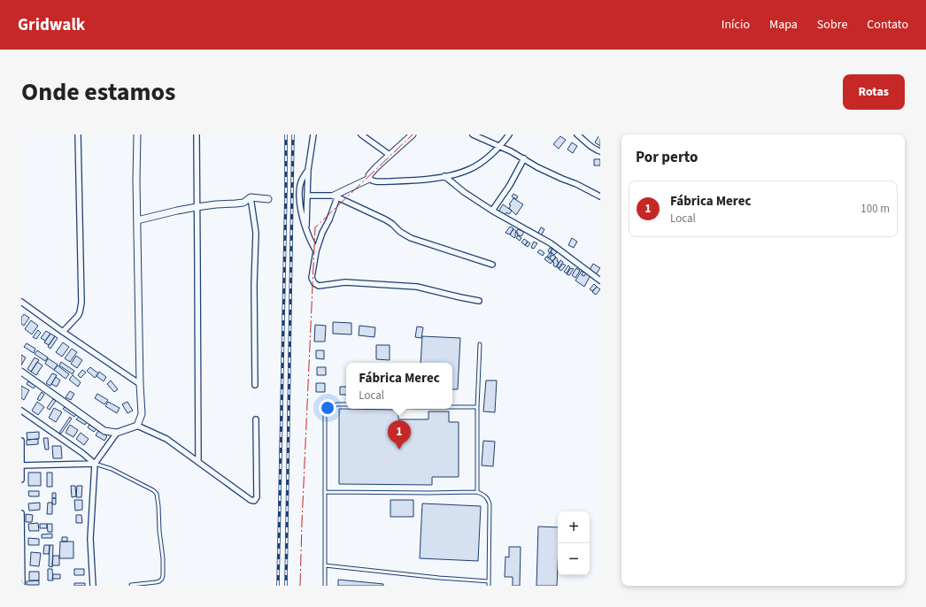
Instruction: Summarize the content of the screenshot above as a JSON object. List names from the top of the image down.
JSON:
{
  "page": {
    "header": "Gridwalk",
    "nav": [
      "Início",
      "Mapa",
      "Sobre",
      "Contato"
    ],
    "title": "Onde estamos",
    "buttons": "Rotas",
    "heading": "Por perto",
    "list": [
      {
        "mark": "1",
        "name": "Fábrica Merec",
        "note": "Local",
        "value": "100 m"
      }
    ],
    "popup": ["Fábrica Merec", "Local"],
    "pins": "1",
    "map_buttons": ["+", "−"]
  }
}
